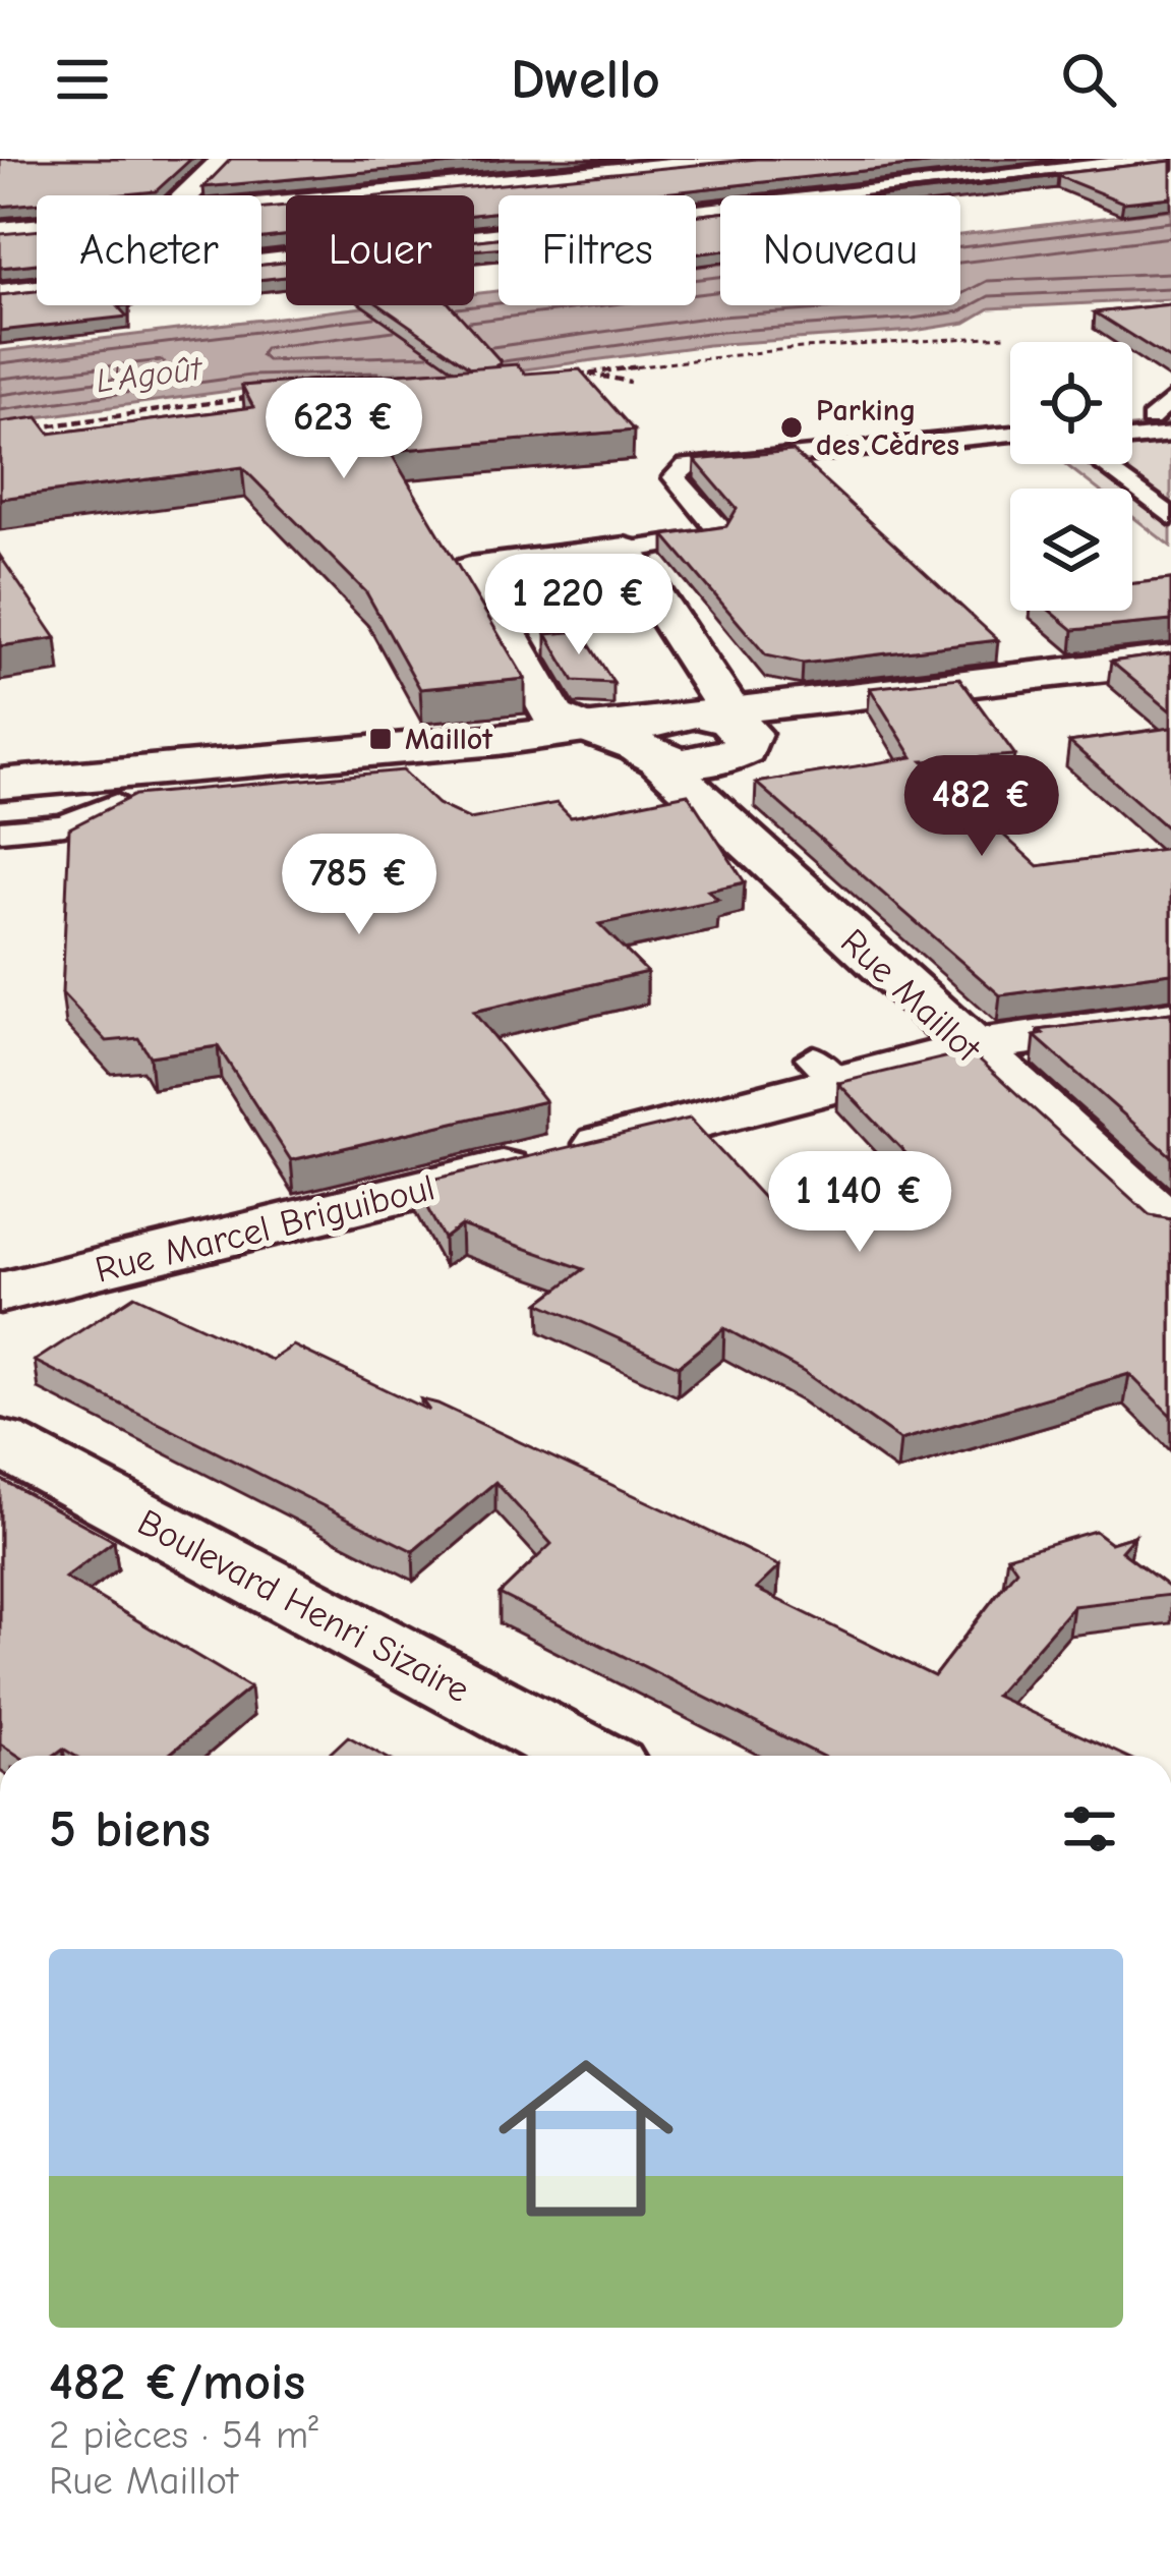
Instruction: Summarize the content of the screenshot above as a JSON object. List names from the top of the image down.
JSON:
{
  "streets": {
    "street": ["Rue Maillot", "Rue Marcel Briguiboul", "Boulevard Henri Sizaire"]
  },
  "crossings": [
    ["Rue Maillot", "Rue Marcel Briguiboul"]
  ],
  "water": ["L'Agoût"],
  "places": {
    "other": ["Parking des Cèdres"],
    "transit": ["Maillot"]
  },
  "page": {
    "header": "Dwello",
    "chip": [
      "Acheter",
      "Louer",
      "Filtres",
      "Nouveau"
    ],
    "price": [
      "623 €",
      "1 220 €",
      "482 €",
      "785 €",
      "1 140 €"
    ],
    "heading": "5 biens",
    "list": [
      {
        "name": "482 €/mois",
        "note": "2 pièces · 54 m² · Rue Maillot"
      }
    ]
  }
}
